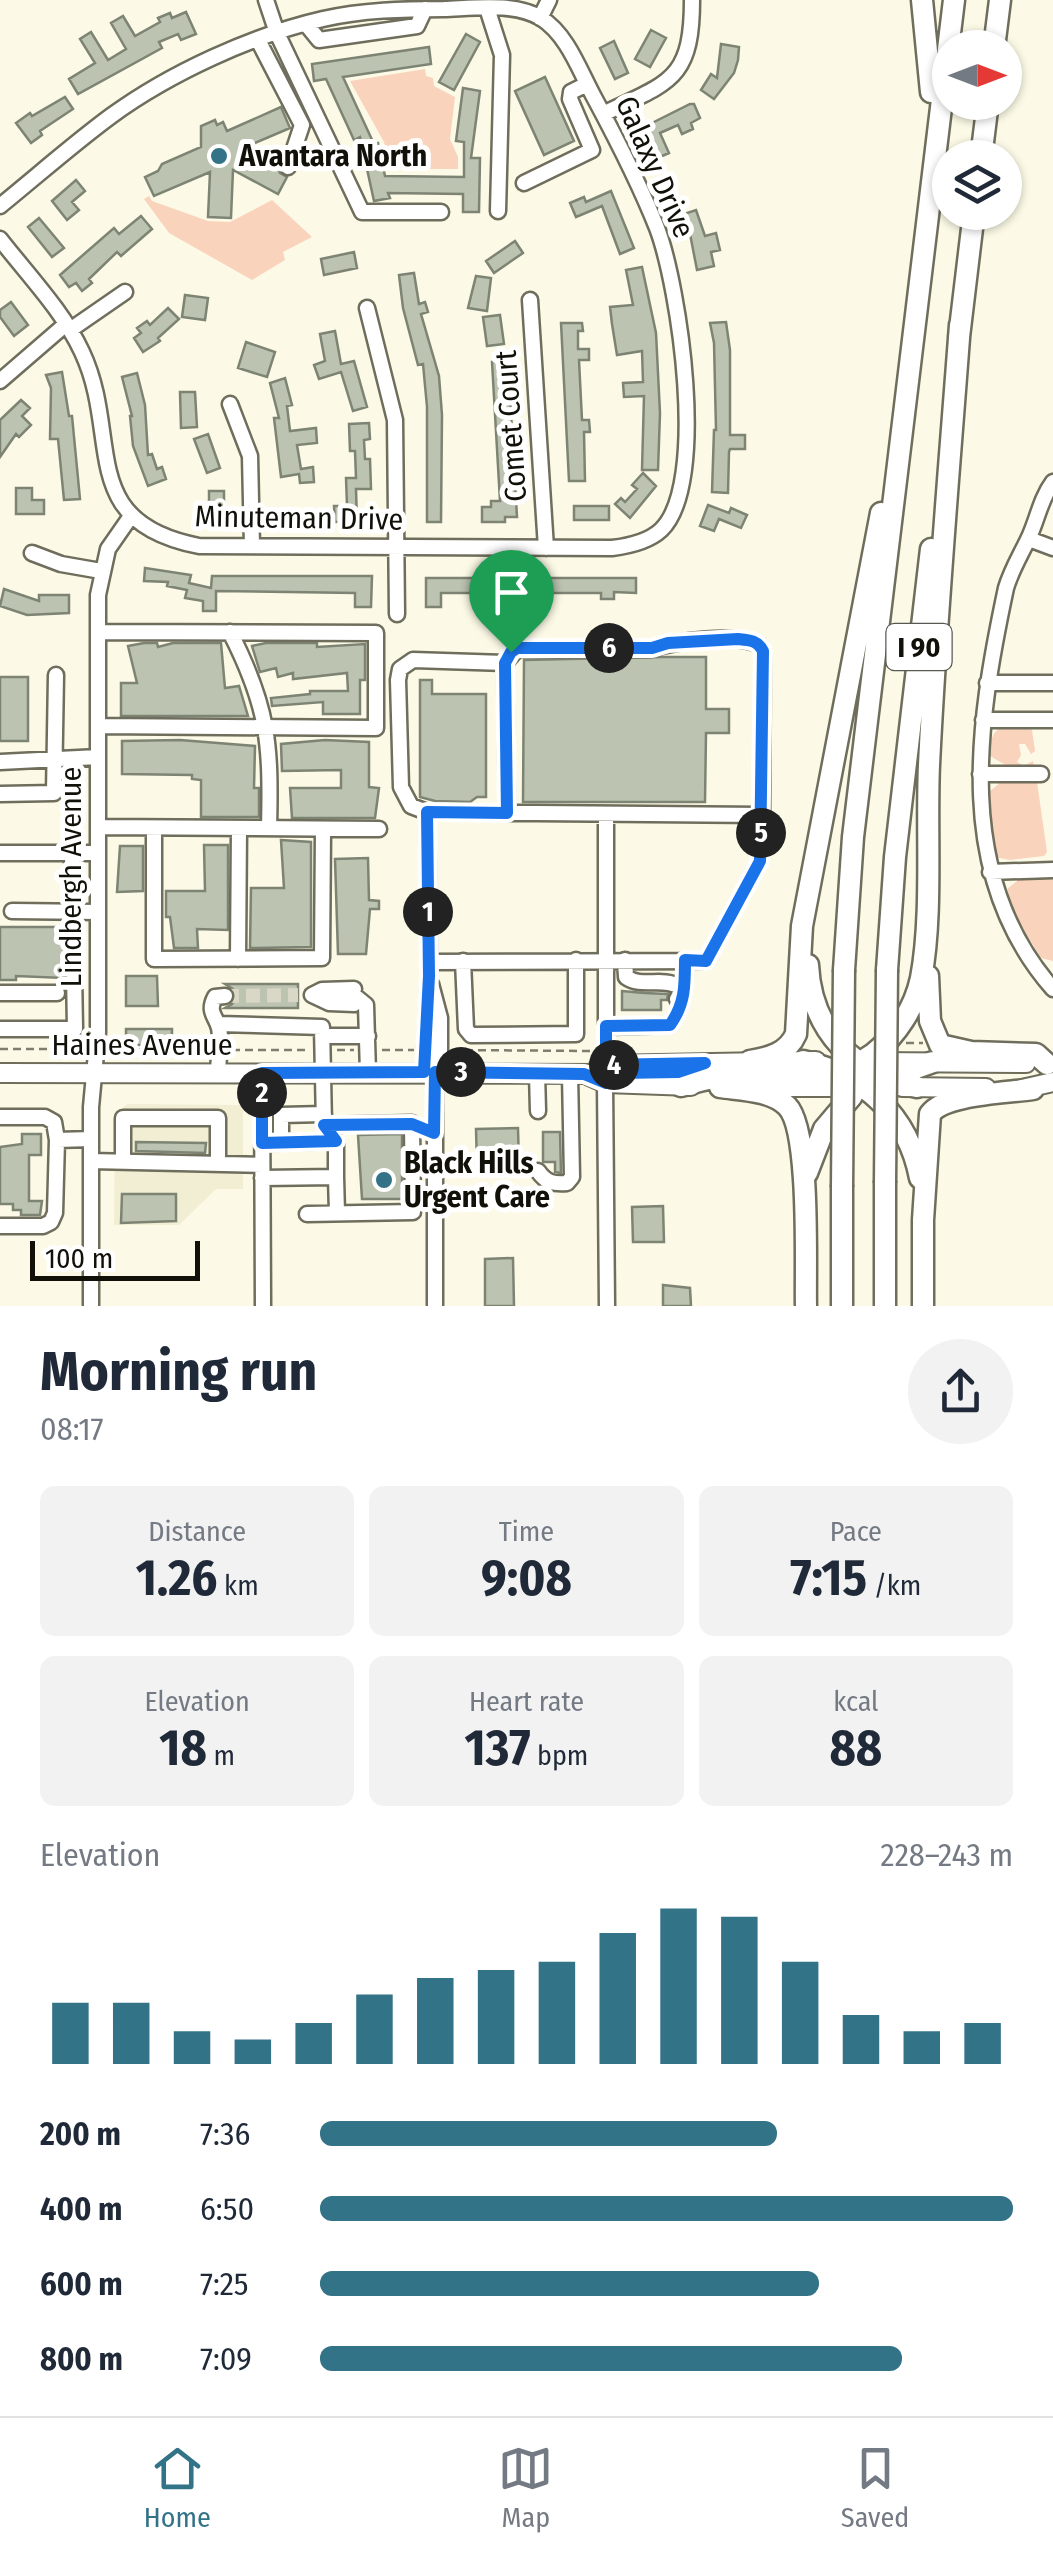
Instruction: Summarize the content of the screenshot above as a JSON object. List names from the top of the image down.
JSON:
{
  "streets": {
    "highway": ["I 90"],
    "main road": ["Haines Avenue"],
    "street": [
      "Galaxy Drive",
      "Comet Court",
      "Minuteman Drive",
      "Lindbergh Avenue"
    ]
  },
  "crossings": [
    ["Galaxy Drive", "Comet Court"],
    ["Galaxy Drive", "Minuteman Drive"],
    ["Comet Court", "Minuteman Drive"],
    ["Minuteman Drive", "Lindbergh Avenue"],
    ["Lindbergh Avenue", "Haines Avenue"]
  ],
  "places": ["Avantara North", "Black Hills Urgent Care"],
  "scale_bar": "100 m",
  "north": "right",
  "page": {
    "pins": [
      "6",
      "5",
      "1",
      "4",
      "3",
      "2"
    ],
    "scale": "100 m",
    "heading": ["Morning run", "08:17"],
    "stats": [
      ["Distance", "1.26 km"],
      ["Time", "9:08"],
      ["Pace", "7:15 /km"],
      ["Elevation", "18 m"],
      ["Heart rate", "137 bpm"],
      ["kcal", "88"]
    ],
    "chart": ["Elevation", "228–243 m"],
    "list": [
      {
        "name": "200 m",
        "note": "7:36"
      },
      {
        "name": "400 m",
        "note": "6:50"
      },
      {
        "name": "600 m",
        "note": "7:25"
      },
      {
        "name": "800 m",
        "note": "7:09"
      }
    ],
    "tabs": ["Home", "Map", "Saved"]
  }
}
